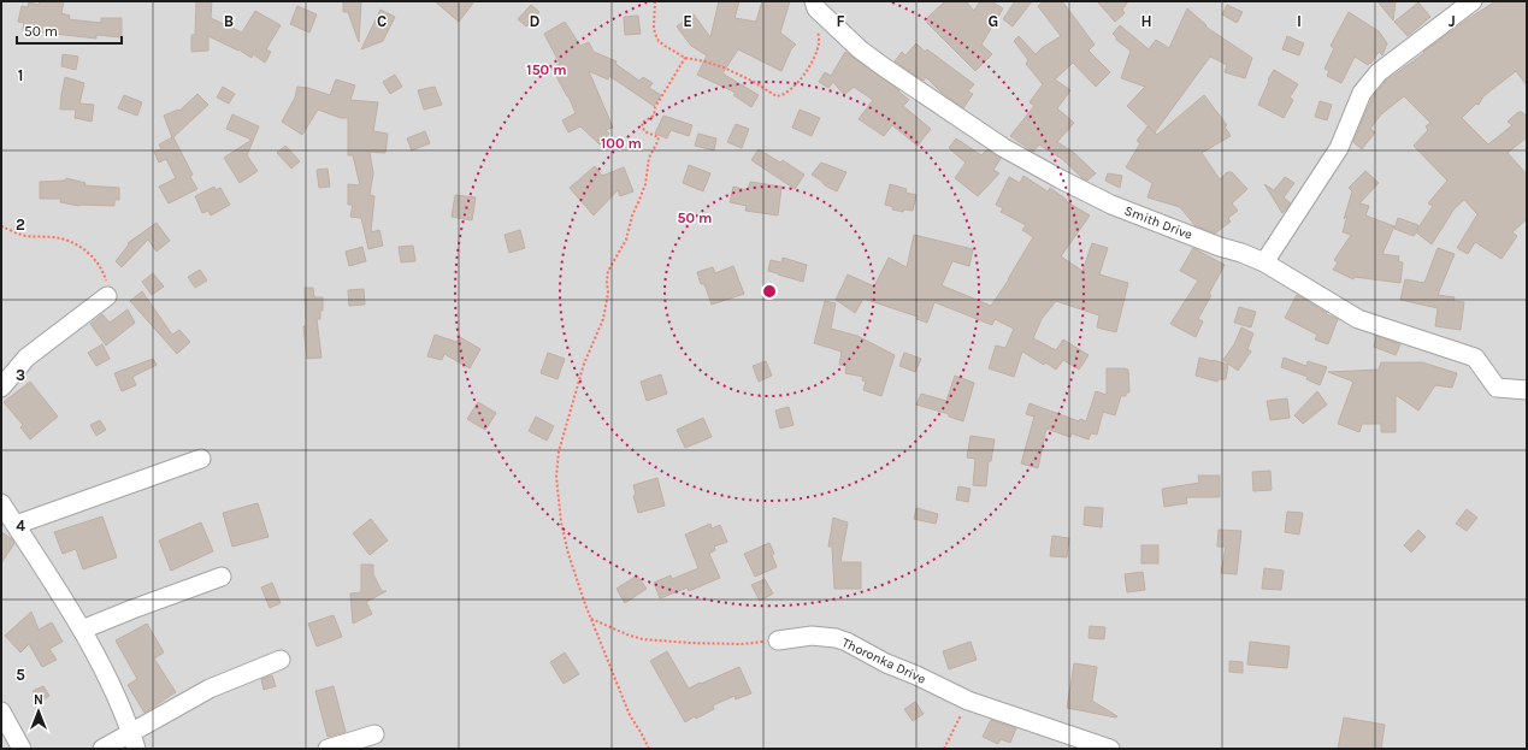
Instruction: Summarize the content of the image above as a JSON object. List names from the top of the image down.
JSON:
{
  "streets": {
    "street": ["Smith Drive", "Thoronka Drive"]
  },
  "scale_bar": "50 m",
  "north": "top",
  "grid": {
    "columns": [
      "B",
      "C",
      "D",
      "E",
      "F",
      "G",
      "H",
      "I",
      "J"
    ],
    "rows": [
      "1",
      "2",
      "3",
      "4",
      "5"
    ]
  },
  "rings": ["150 m", "100 m", "50 m"]
}
